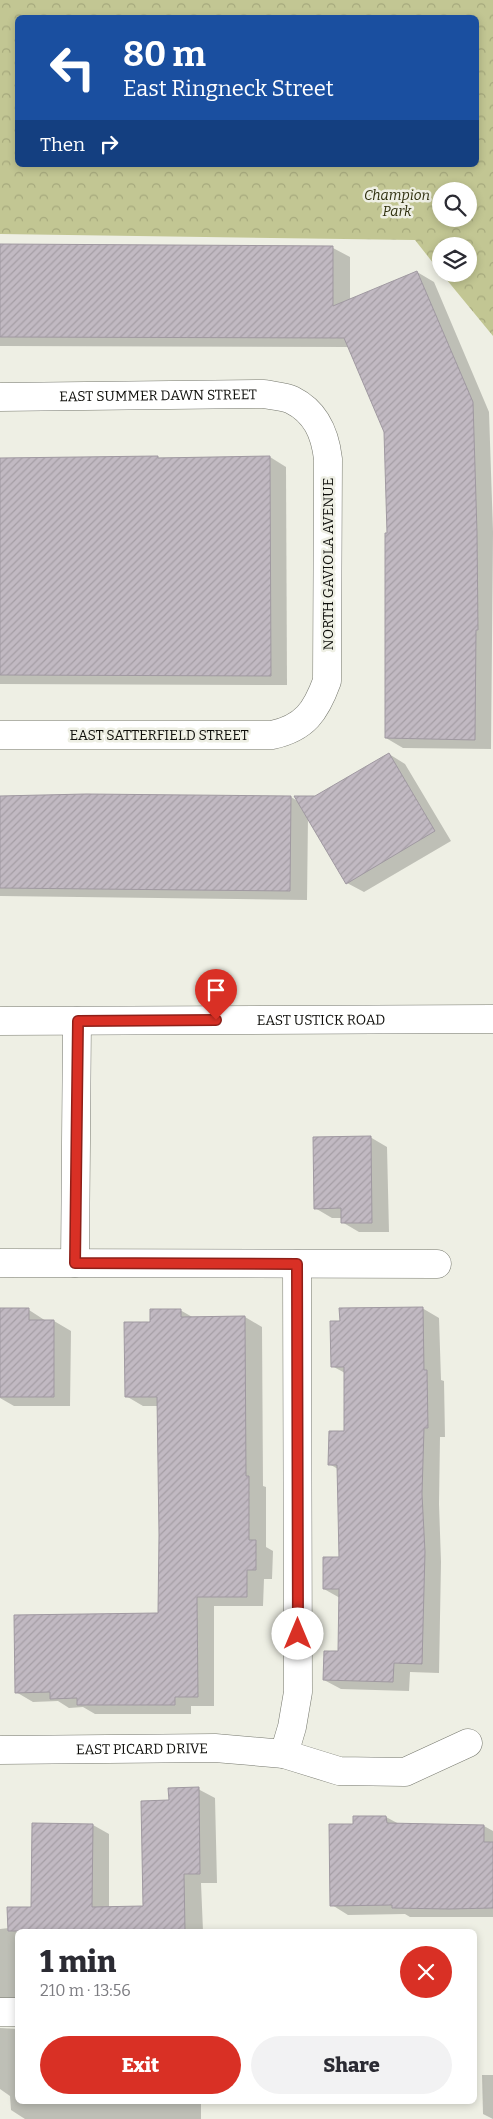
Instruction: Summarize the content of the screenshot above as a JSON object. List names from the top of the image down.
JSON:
{
  "streets": {
    "street": [
      "EAST SUMMER DAWN STREET",
      "NORTH GAVIOLA AVENUE",
      "EAST SATTERFIELD STREET",
      "EAST USTICK ROAD",
      "EAST PICARD DRIVE"
    ]
  },
  "crossings": [
    ["EAST SUMMER DAWN STREET", "NORTH GAVIOLA AVENUE"],
    ["NORTH GAVIOLA AVENUE", "EAST SATTERFIELD STREET"]
  ],
  "parks": ["Champion Park"],
  "page": {
    "turn": ["80 m", "East Ringneck Street"],
    "then": "Then",
    "heading": ["1 min", "210 m · 13:56"],
    "buttons": ["Exit", "Share"]
  }
}
